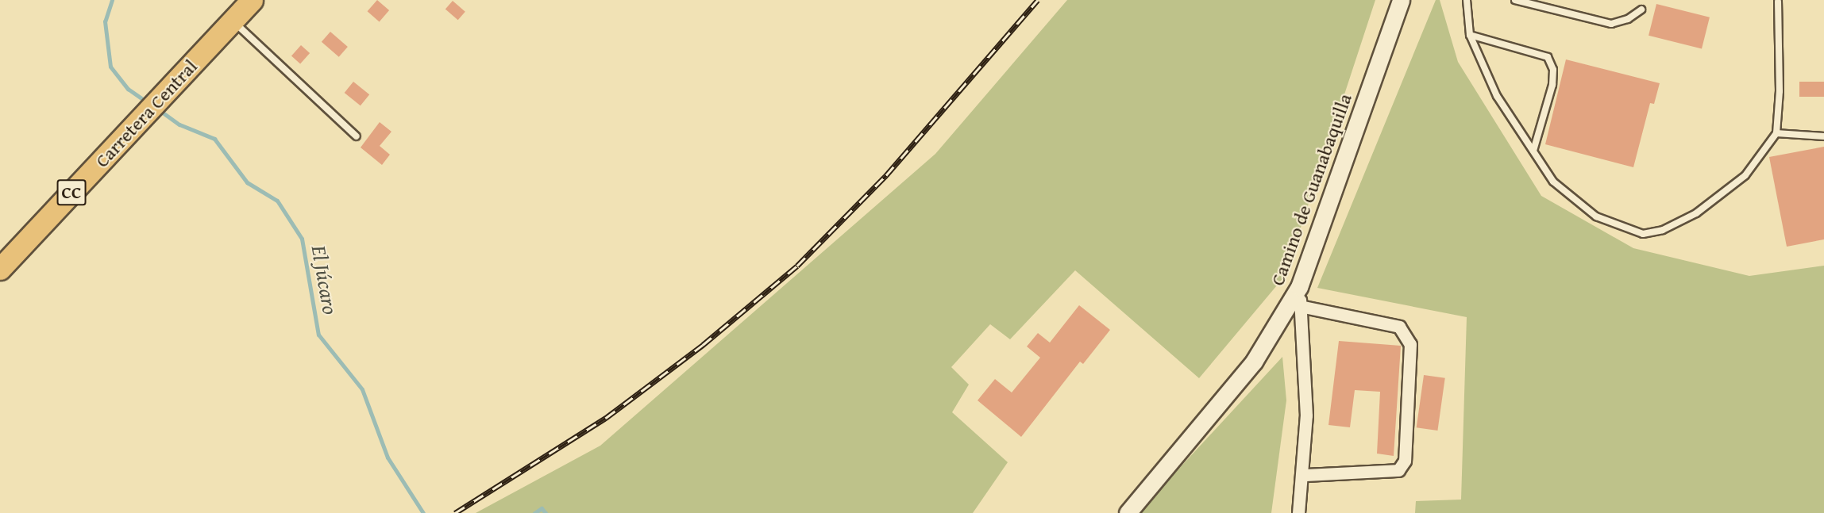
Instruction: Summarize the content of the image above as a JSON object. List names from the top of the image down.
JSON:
{
  "streets": {
    "highway": ["Carretera Central", "CC"],
    "street": ["Camino de Guanabaquilla"]
  },
  "water": ["El Júcaro"]
}
